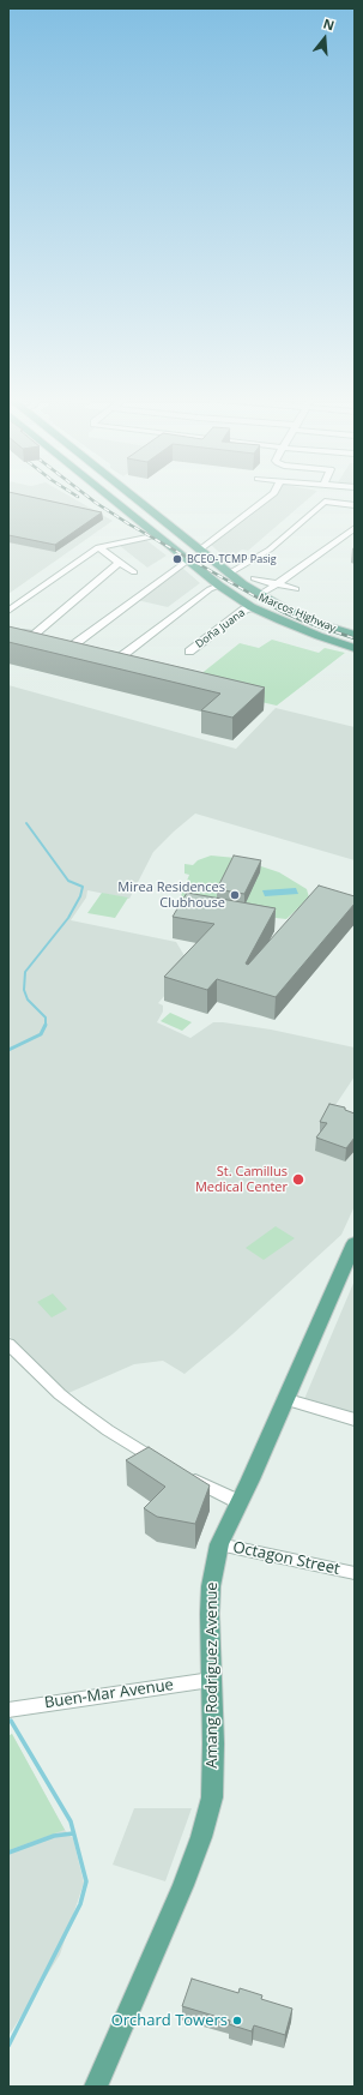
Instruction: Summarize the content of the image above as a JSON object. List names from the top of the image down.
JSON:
{
  "streets": {
    "main road": ["Marcos Highway", "Amang Rodriguez Avenue"],
    "street": ["Doña Juana", "Octagon Street", "Buen-Mar Avenue"]
  },
  "crossings": [
    ["Marcos Highway", "Doña Juana"],
    ["Octagon Street", "Amang Rodriguez Avenue"],
    ["Amang Rodriguez Avenue", "Buen-Mar Avenue"]
  ],
  "places": [
    "BCEO-TCMP Pasig",
    "Mirea Residences Clubhouse",
    "St. Camillus Medical Center",
    "Orchard Towers"
  ],
  "north": "top"
}
